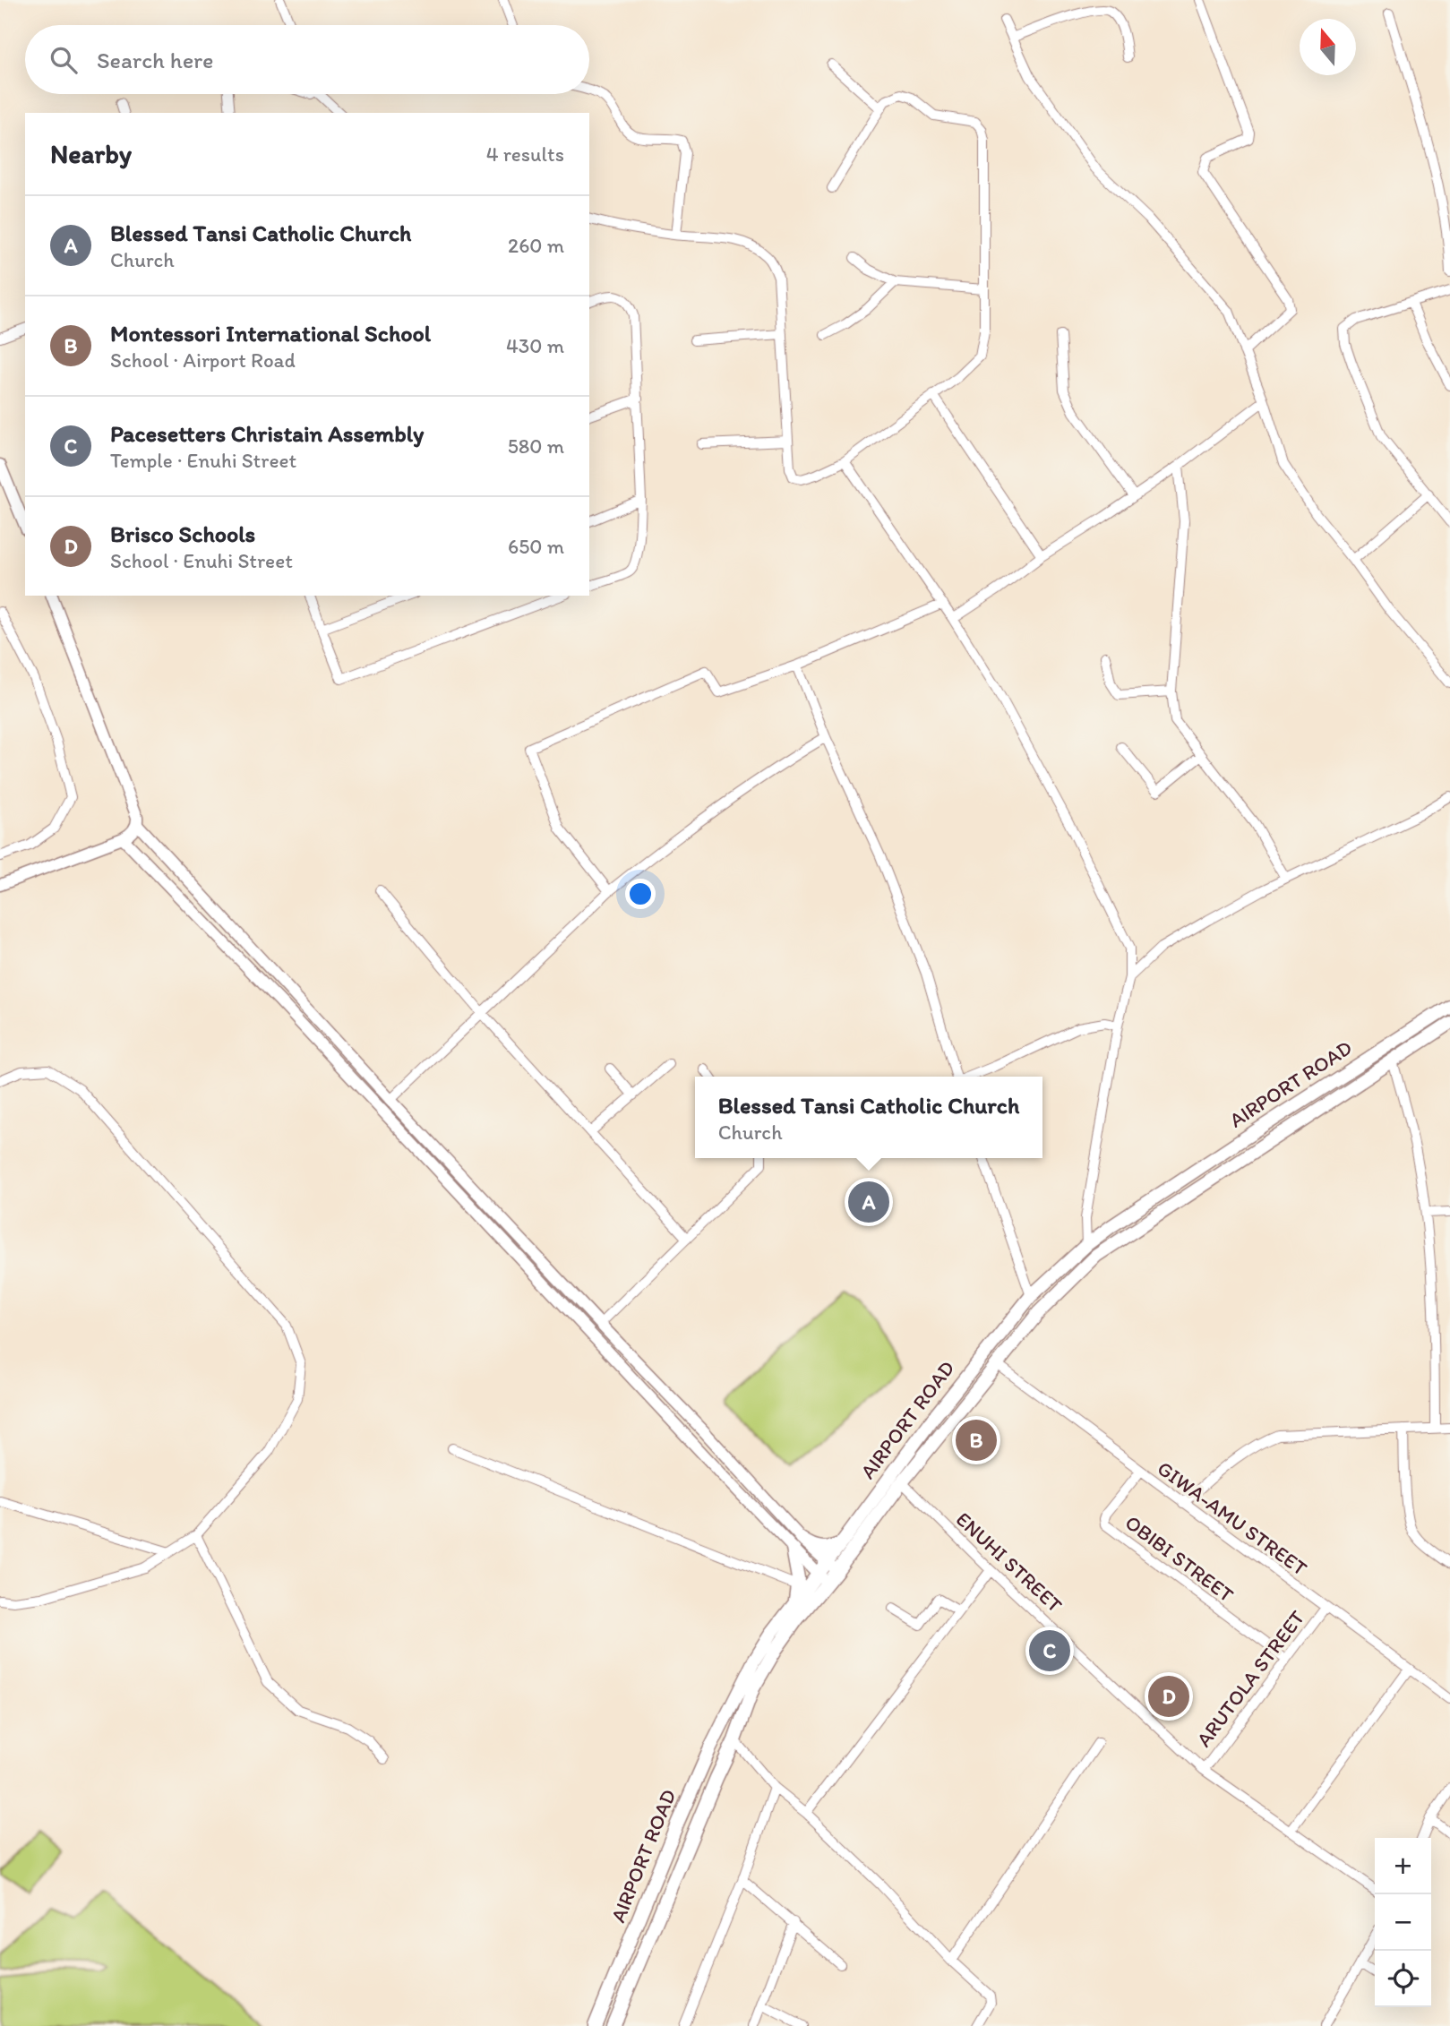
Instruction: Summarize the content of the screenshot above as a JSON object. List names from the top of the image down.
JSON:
{
  "streets": {
    "main road": ["AIRPORT ROAD"],
    "street": [
      "GIWA-AMU STREET",
      "OBIBI STREET",
      "ENUHI STREET",
      "ARUTOLA STREET"
    ]
  },
  "crossings": [
    ["AIRPORT ROAD", "GIWA-AMU STREET"],
    ["AIRPORT ROAD", "ENUHI STREET"],
    ["GIWA-AMU STREET", "OBIBI STREET"],
    ["GIWA-AMU STREET", "ARUTOLA STREET"],
    ["OBIBI STREET", "ARUTOLA STREET"],
    ["ENUHI STREET", "ARUTOLA STREET"]
  ],
  "north": "top",
  "page": {
    "search": "Search here",
    "heading": ["Nearby", "4 results"],
    "list": [
      {
        "mark": "A",
        "name": "Blessed Tansi Catholic Church",
        "note": "Church",
        "value": "260 m"
      },
      {
        "mark": "B",
        "name": "Montessori International School",
        "note": "School · Airport Road",
        "value": "430 m"
      },
      {
        "mark": "C",
        "name": "Pacesetters Christain Assembly",
        "note": "Temple · Enuhi Street",
        "value": "580 m"
      },
      {
        "mark": "D",
        "name": "Brisco Schools",
        "note": "School · Enuhi Street",
        "value": "650 m"
      }
    ],
    "popup": ["Blessed Tansi Catholic Church", "Church"],
    "pins": [
      "A",
      "B",
      "C",
      "D"
    ],
    "map_buttons": ["+", "−"]
  }
}
